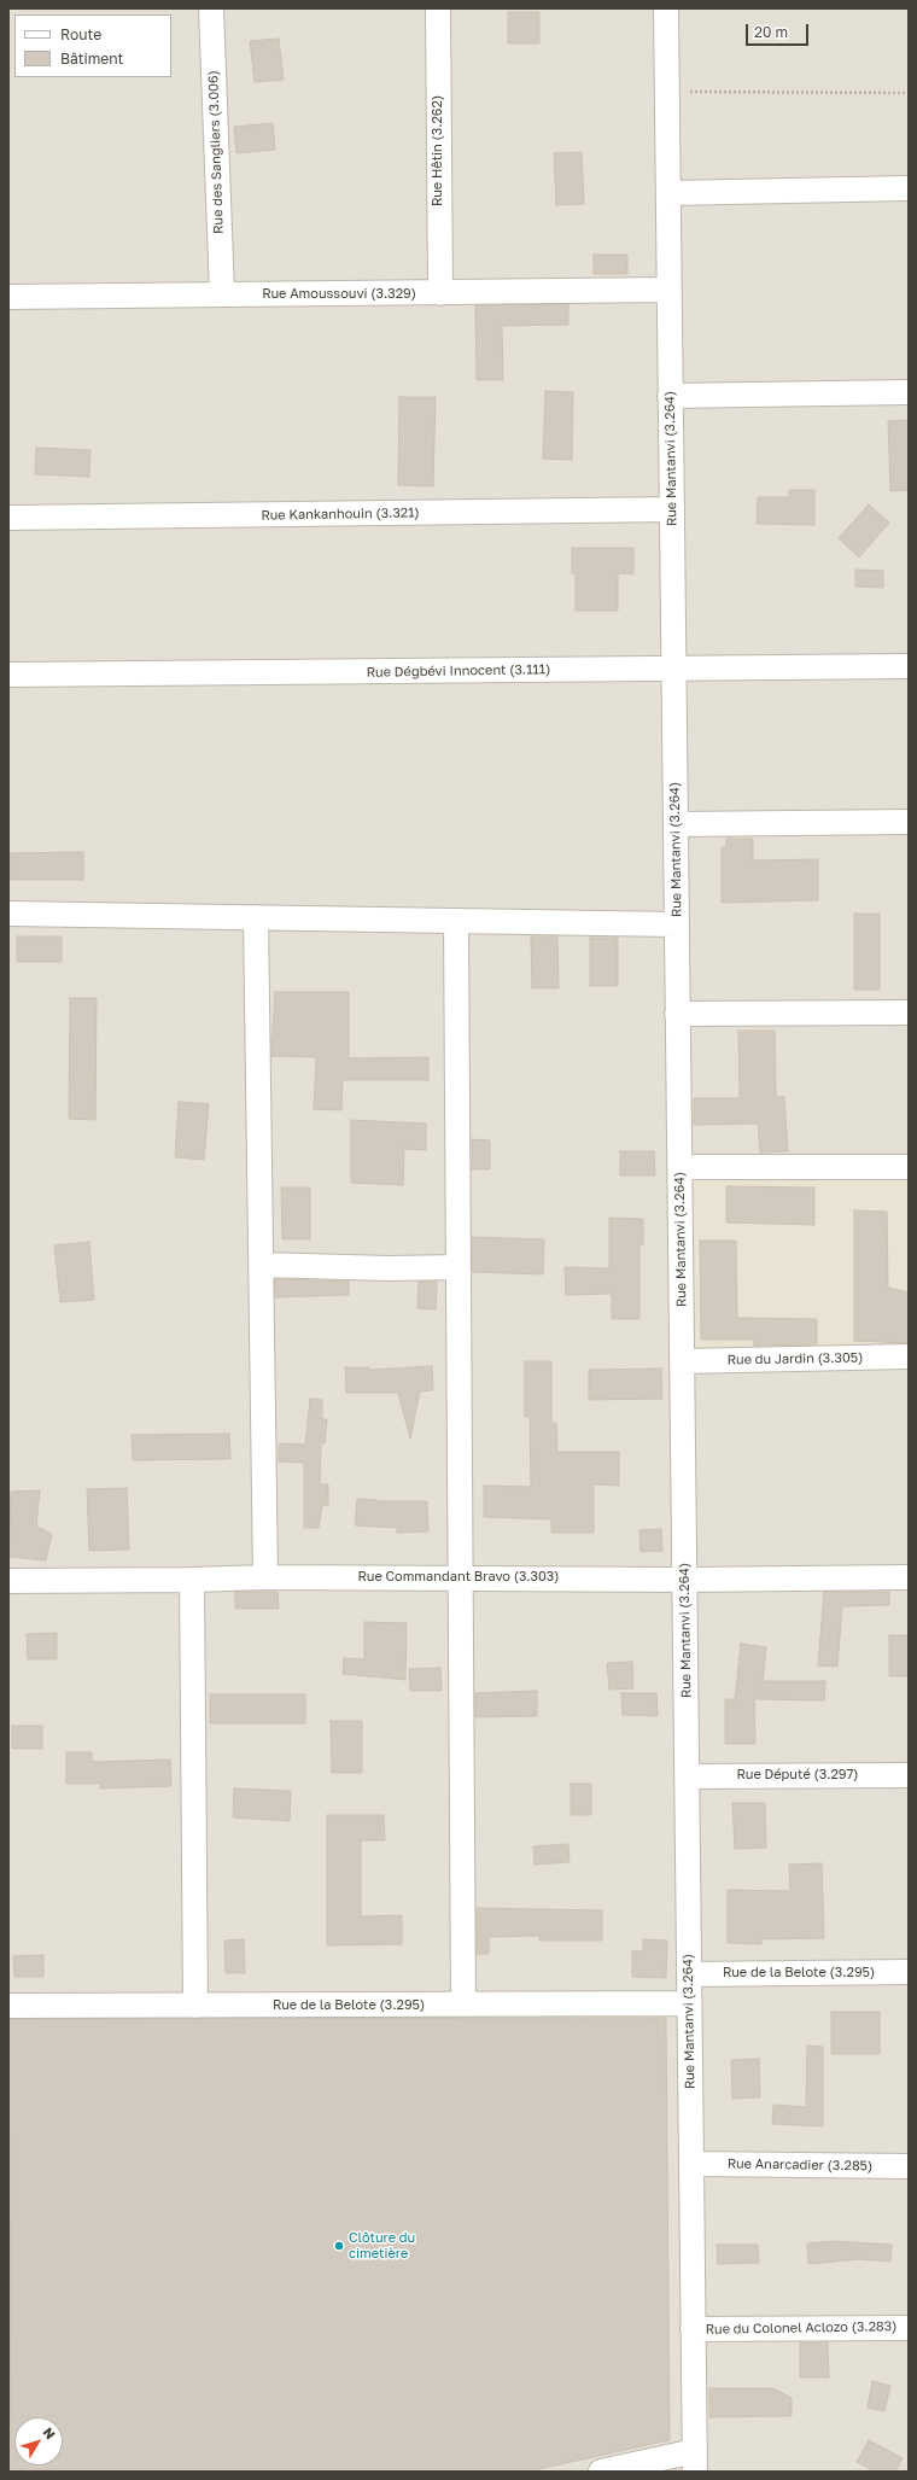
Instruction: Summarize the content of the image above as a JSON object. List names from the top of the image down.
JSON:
{
  "streets": {
    "street": [
      "Rue Hêtin (3.262)",
      "Rue des Sangliers (3.006)",
      "Rue Amoussouvi (3.329)",
      "Rue Mantanvi (3.264)",
      "Rue Kankanhouin (3.321)",
      "Rue Dégbévi Innocent (3.111)",
      "Rue du Jardin (3.305)",
      "Rue Commandant Bravo (3.303)",
      "Rue Député (3.297)",
      "Rue de la Belote (3.295)",
      "Rue Anarcadier (3.285)",
      "Rue du Colonel Aclozo (3.283)"
    ]
  },
  "crossings": [
    ["Rue Hêtin (3.262)", "Rue Amoussouvi (3.329)"],
    ["Rue des Sangliers (3.006)", "Rue Amoussouvi (3.329)"],
    ["Rue Amoussouvi (3.329)", "Rue Mantanvi (3.264)"],
    ["Rue Mantanvi (3.264)", "Rue Kankanhouin (3.321)"],
    ["Rue Mantanvi (3.264)", "Rue Dégbévi Innocent (3.111)"],
    ["Rue Mantanvi (3.264)", "Rue du Jardin (3.305)"],
    ["Rue Mantanvi (3.264)", "Rue Commandant Bravo (3.303)"],
    ["Rue Mantanvi (3.264)", "Rue Député (3.297)"],
    ["Rue Mantanvi (3.264)", "Rue de la Belote (3.295)"],
    ["Rue Mantanvi (3.264)", "Rue Anarcadier (3.285)"],
    ["Rue Mantanvi (3.264)", "Rue du Colonel Aclozo (3.283)"]
  ],
  "places": ["Clôture du cimetière"],
  "legend": ["Route", "Bâtiment"],
  "scale_bar": "20 m",
  "north": "top right"
}
